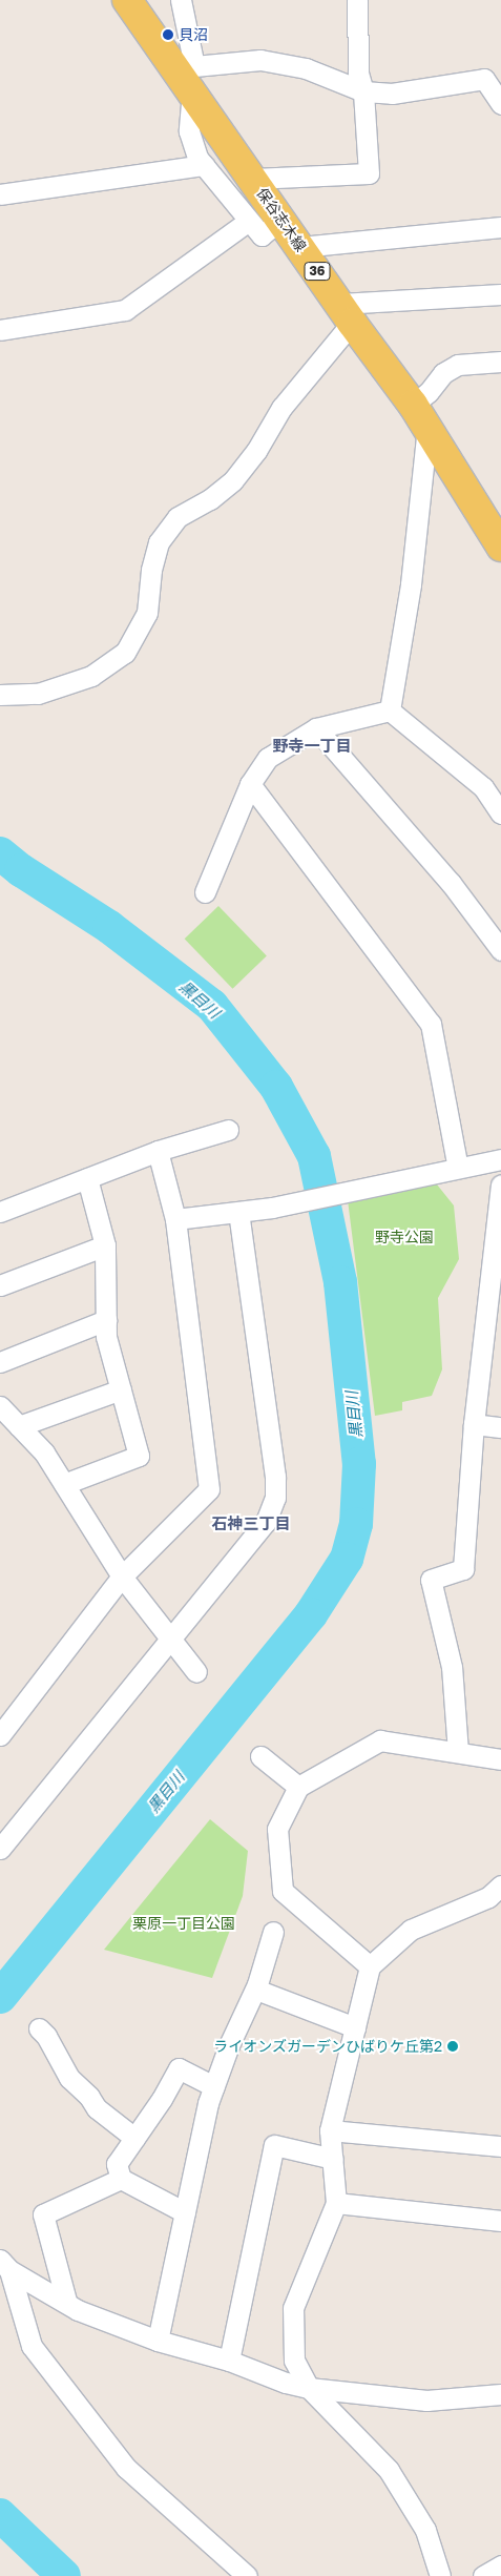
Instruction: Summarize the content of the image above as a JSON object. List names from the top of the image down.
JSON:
{
  "streets": {
    "main road": ["保谷志木線", "36"]
  },
  "districts": ["野寺一丁目", "石神三丁目"],
  "water": ["黒目川"],
  "parks": ["野寺公園", "栗原一丁目公園"],
  "places": ["貝沼", "ライオンズガーデンひばりケ丘第2"]
}
